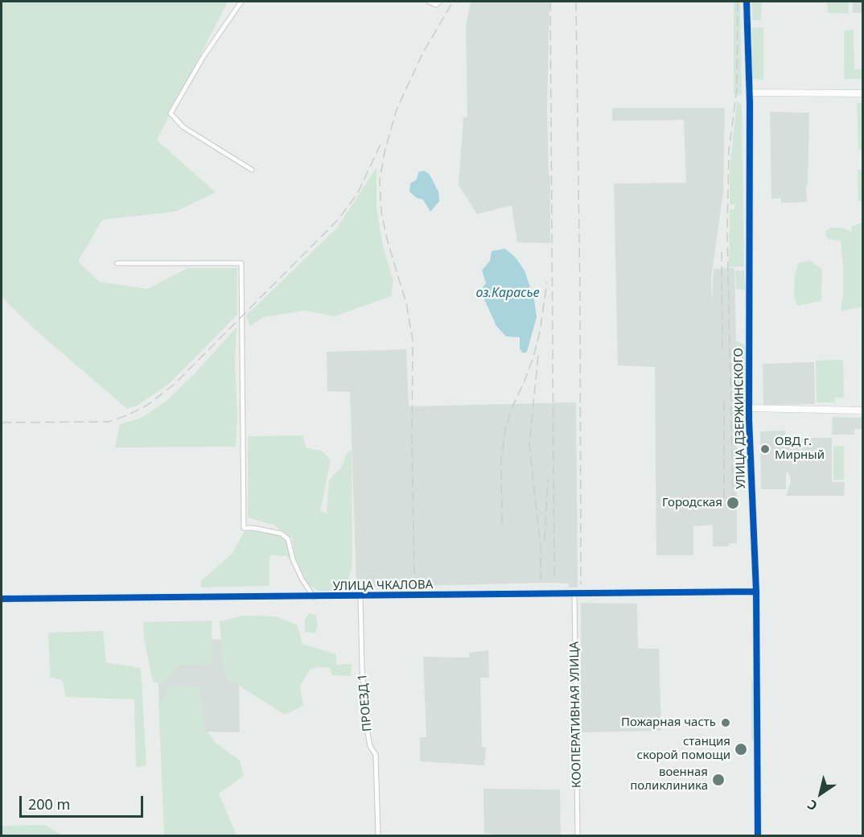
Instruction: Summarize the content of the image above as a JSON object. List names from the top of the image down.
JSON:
{
  "streets": {
    "street": [
      "УЛИЦА ДЗЕРЖИНСКОГО",
      "УЛИЦА ЧКАЛОВА",
      "ПРОЕЗД 1",
      "КООПЕРАТИВНАЯ УЛИЦА"
    ]
  },
  "crossings": [
    ["УЛИЦА ДЗЕРЖИНСКОГО", "УЛИЦА ЧКАЛОВА"],
    ["УЛИЦА ЧКАЛОВА", "ПРОЕЗД 1"],
    ["УЛИЦА ЧКАЛОВА", "КООПЕРАТИВНАЯ УЛИЦА"]
  ],
  "water": ["оз.Карасье"],
  "places": [
    "ОВД г. Мирный",
    "Городская",
    "Пожарная часть",
    "станция скорой помощи",
    "военная поликлиника"
  ],
  "scale_bar": "200 m",
  "north": "bottom left"
}
